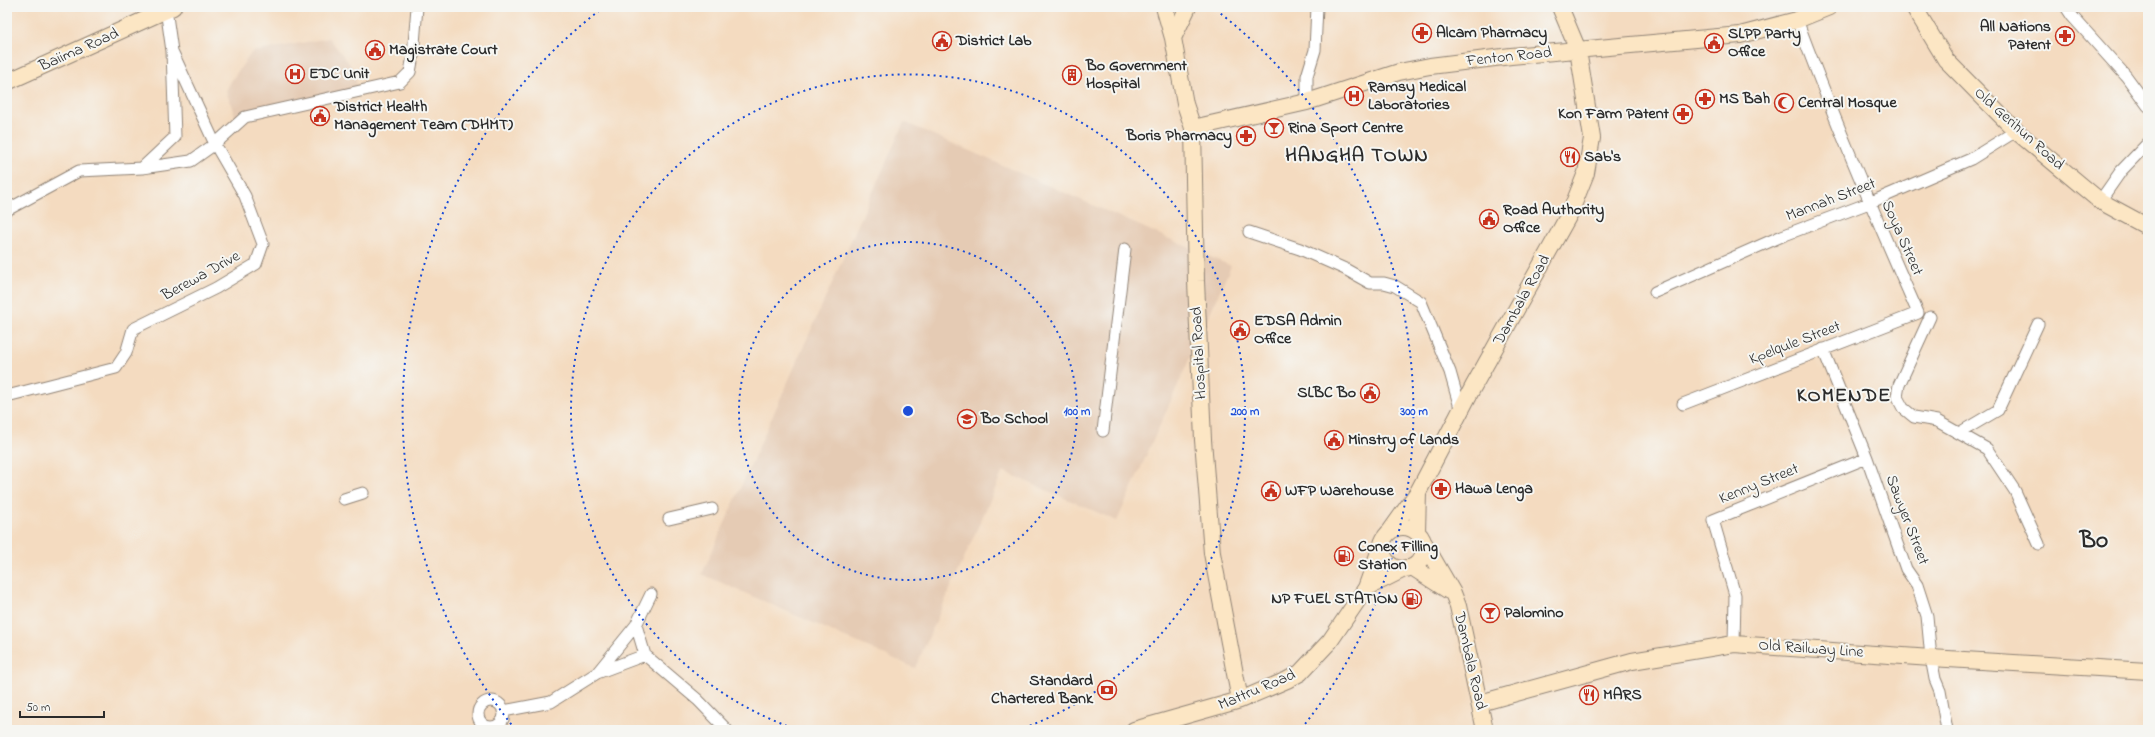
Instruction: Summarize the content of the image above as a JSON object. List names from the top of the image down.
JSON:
{
  "streets": {
    "street": [
      "Baiima Road",
      "Fenton Road",
      "Old Gerihun Road",
      "Mannah Street",
      "Soya Street",
      "Berewa Drive",
      "Dambala Road",
      "Kpelqule Street",
      "Hospital Road",
      "Kenny Street",
      "Sawyer Street",
      "Old Railway Line",
      "Mattru Road"
    ]
  },
  "crossings": [
    ["Fenton Road", "Soya Street"],
    ["Fenton Road", "Dambala Road"],
    ["Fenton Road", "Hospital Road"],
    ["Old Gerihun Road", "Mannah Street"],
    ["Mannah Street", "Soya Street"],
    ["Soya Street", "Kpelqule Street"],
    ["Dambala Road", "Old Railway Line"],
    ["Dambala Road", "Mattru Road"],
    ["Kpelqule Street", "Sawyer Street"],
    ["Hospital Road", "Mattru Road"],
    ["Kenny Street", "Sawyer Street"],
    ["Kenny Street", "Old Railway Line"],
    ["Sawyer Street", "Old Railway Line"]
  ],
  "districts": ["HANGHA TOWN", "KOMENDE", "Bo"],
  "places": {
    "pharmacy": [
      "Alcam Pharmacy",
      "All Nations Patent",
      "MS Bah",
      "Kon Farm Patent",
      "Boris Pharmacy",
      "Hawa Lenga"
    ],
    "public building": [
      "District Lab",
      "SLPP Party Office",
      "Magistrate Court",
      "District Health Management Team (DHMT)",
      "Road Authority Office",
      "EDSA Admin Office",
      "SLBC Bo",
      "Minstry of Lands",
      "WFP Warehouse"
    ],
    "hospital": ["EDC Unit", "Ramsy Medical Laboratories"],
    "building": ["Bo Government Hospital"],
    "mosque": ["Central Mosque"],
    "bar": ["Rina Sport Centre", "Palomino"],
    "restaurant": ["Sab's", "MARS"],
    "school or university": ["Bo School"],
    "fuel station": ["Conex Filling Station", "NP FUEL STATION"],
    "bank": ["Standard Chartered Bank"]
  },
  "scale_bar": "50 m",
  "rings": ["100 m", "200 m", "300 m"]
}
